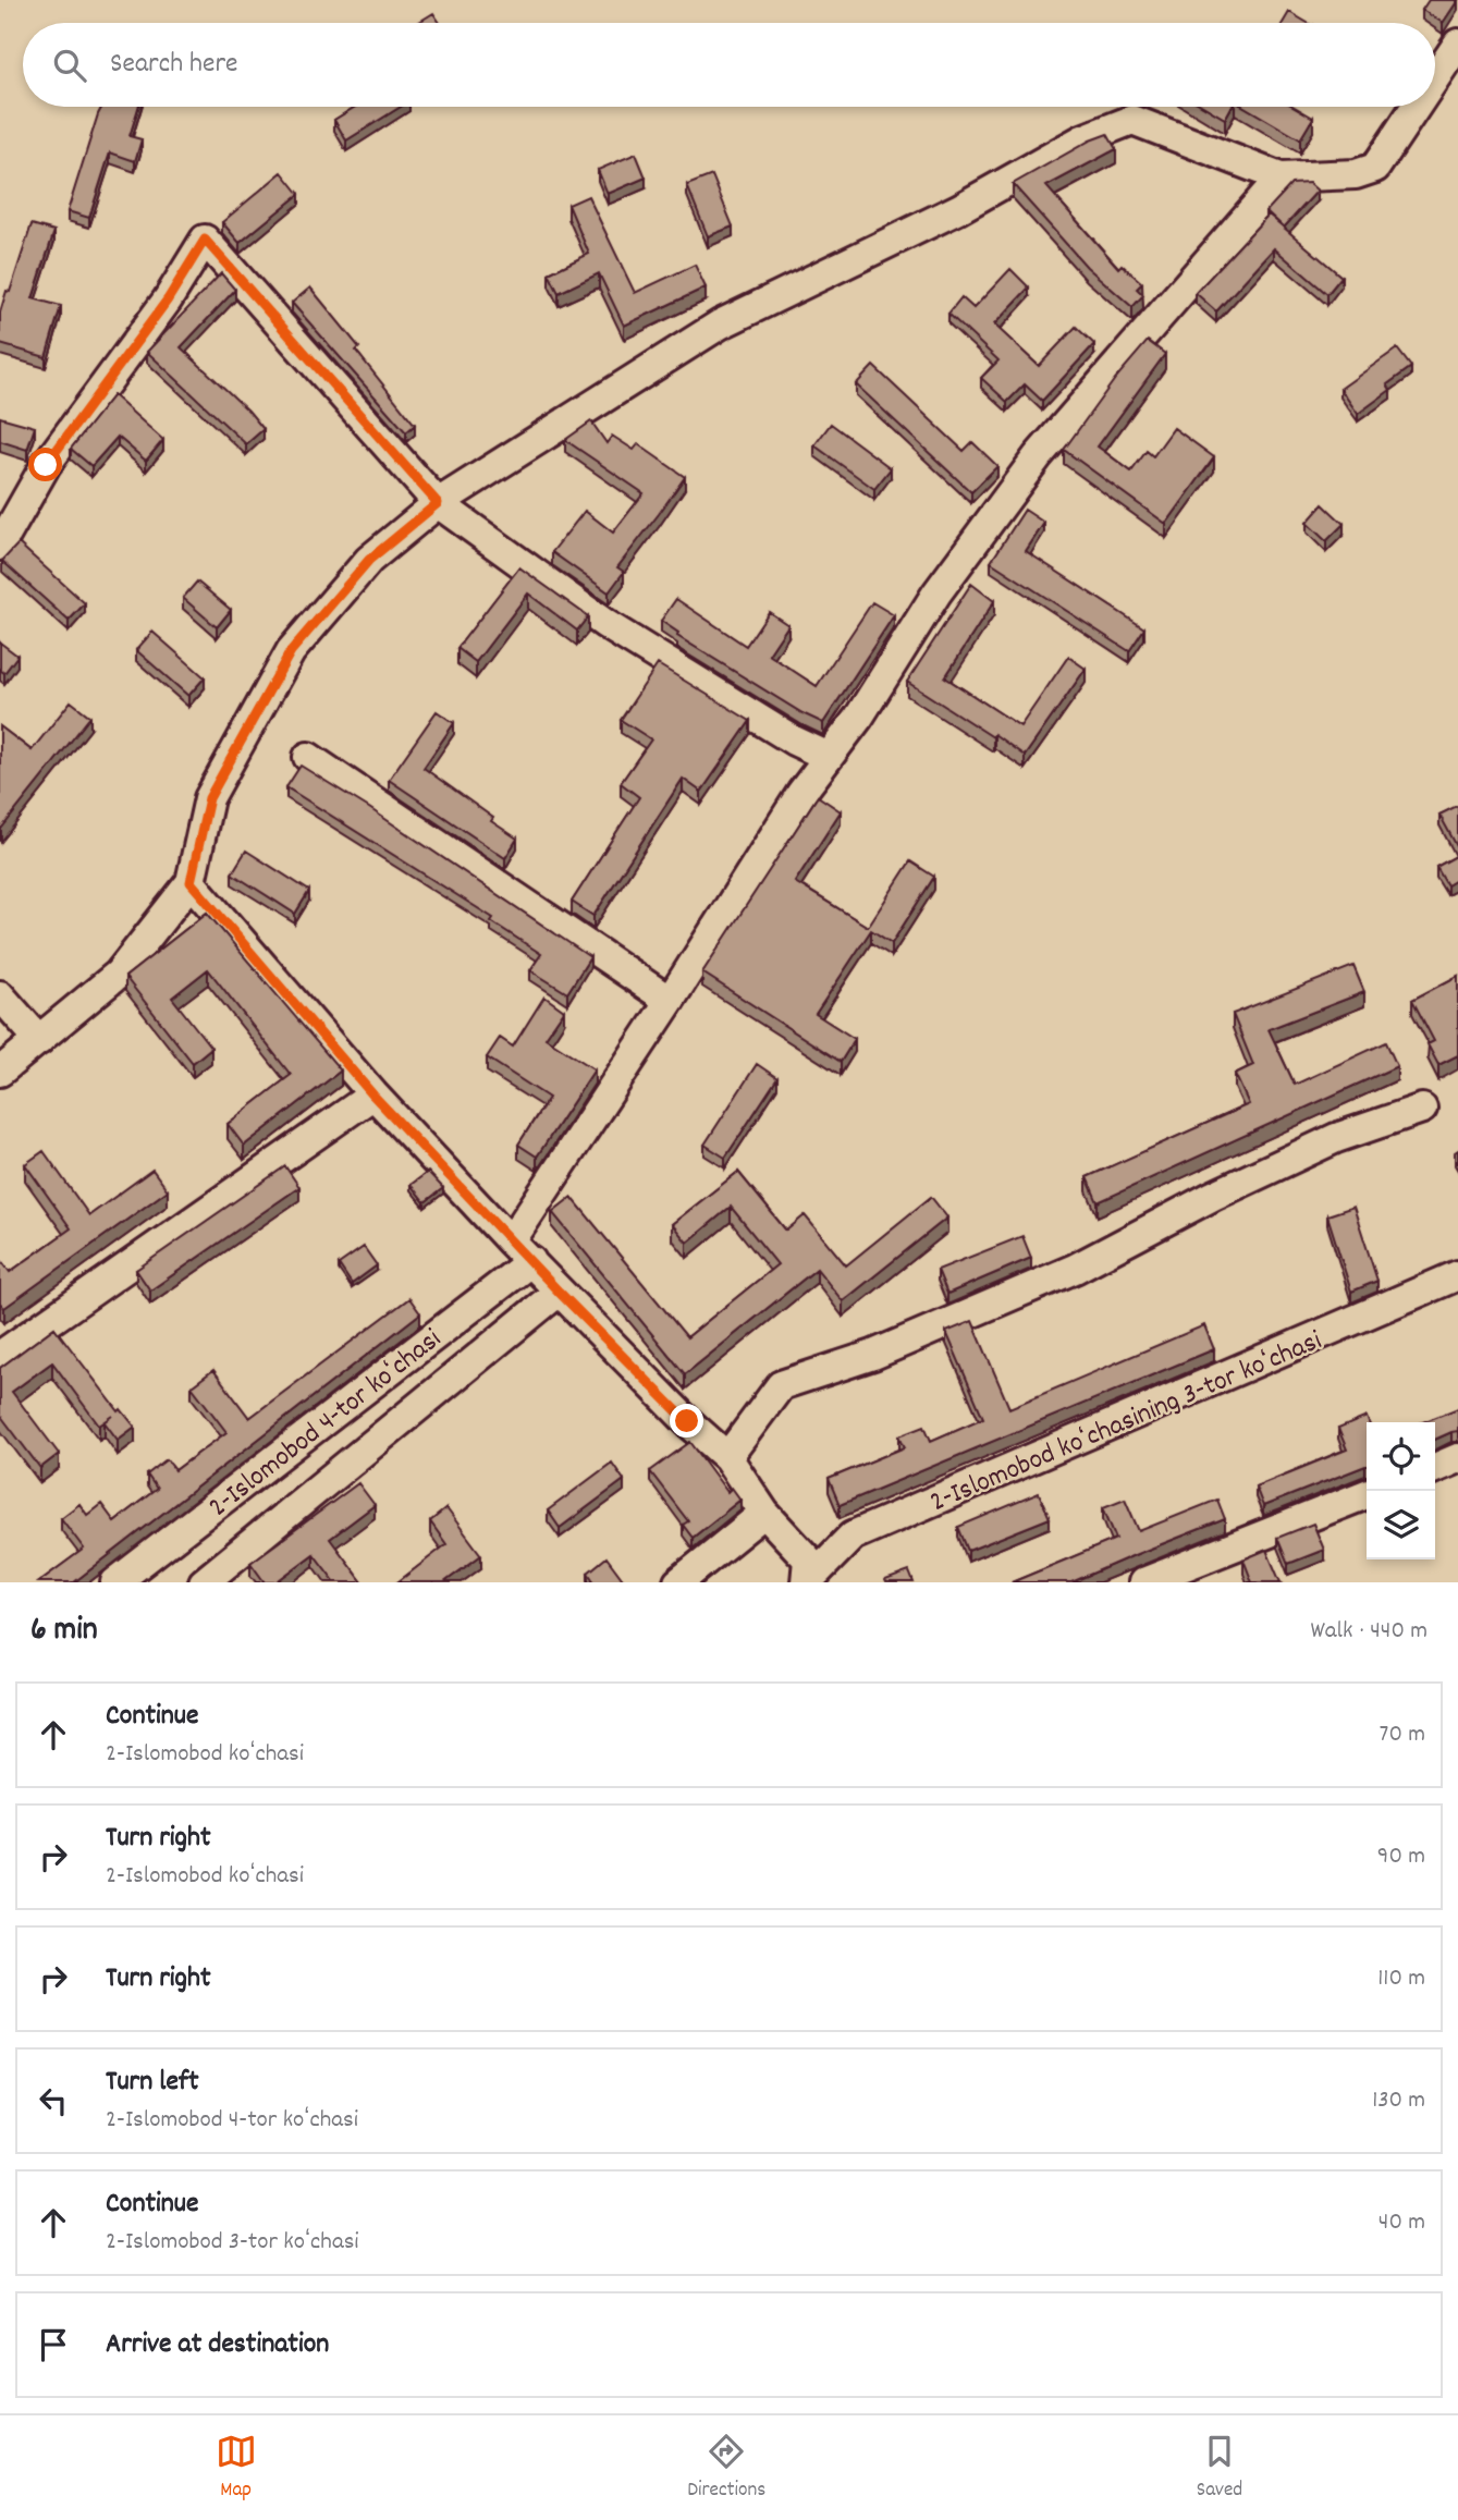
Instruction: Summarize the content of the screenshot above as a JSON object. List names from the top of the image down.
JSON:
{
  "streets": {
    "street": ["2-Islomobod koʻchasining 3-tor koʻchasi", "2-Islomobod 4-tor koʻchasi"]
  },
  "page": {
    "search": "Search here",
    "heading": ["6 min", "Walk · 440 m"],
    "list": [
      ["Continue", "2-Islomobod koʻchasi", "70 m"],
      ["Turn right", "2-Islomobod koʻchasi", "90 m"],
      ["Turn right", "110 m"],
      ["Turn left", "2-Islomobod 4-tor koʻchasi", "130 m"],
      ["Continue", "2-Islomobod 3-tor koʻchasi", "40 m"],
      "Arrive at destination"
    ],
    "nav": ["Map", "Directions", "Saved"]
  }
}
